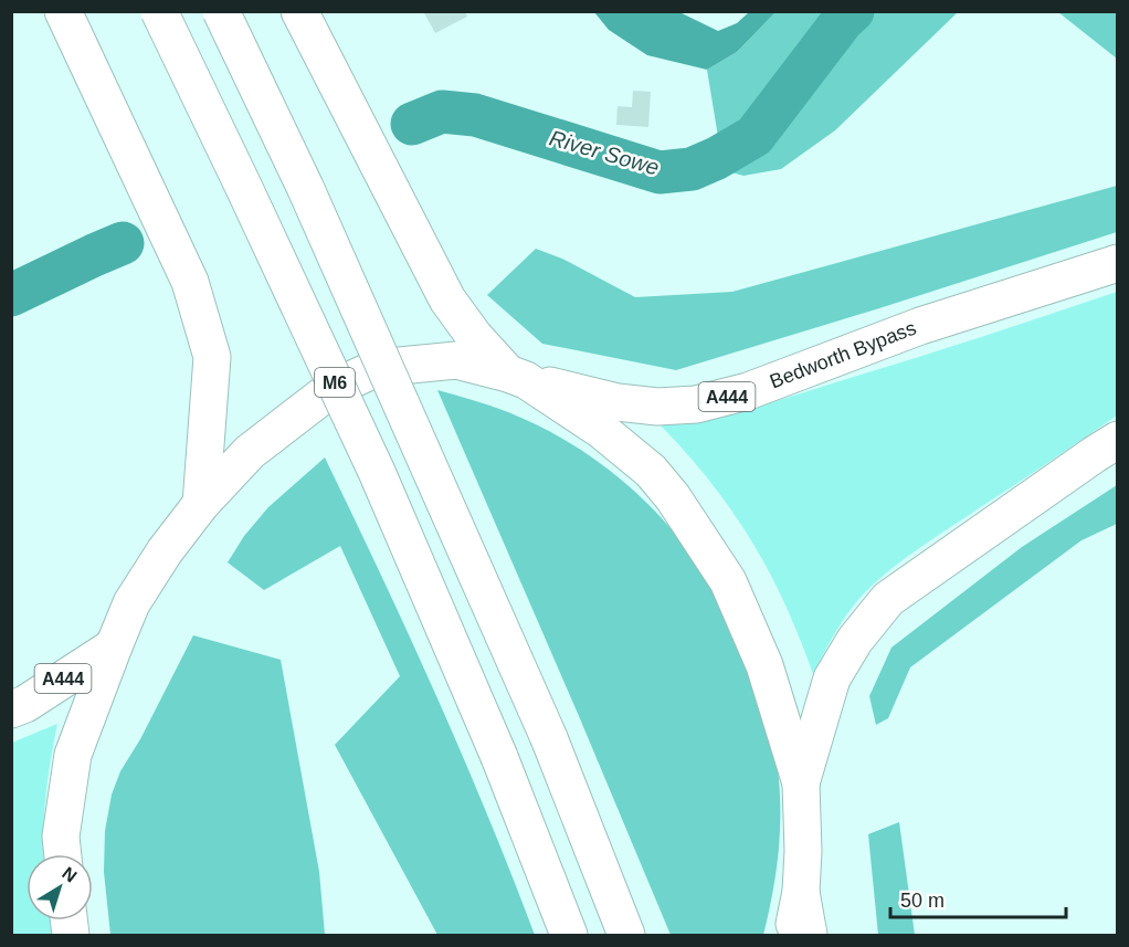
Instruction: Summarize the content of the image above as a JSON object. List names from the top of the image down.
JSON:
{
  "streets": {
    "highway": ["Bedworth Bypass", "M6", "A444"]
  },
  "crossings": [
    ["Bedworth Bypass", "A444"]
  ],
  "water": ["River Sowe"],
  "scale_bar": "50 m",
  "north": "top right"
}
